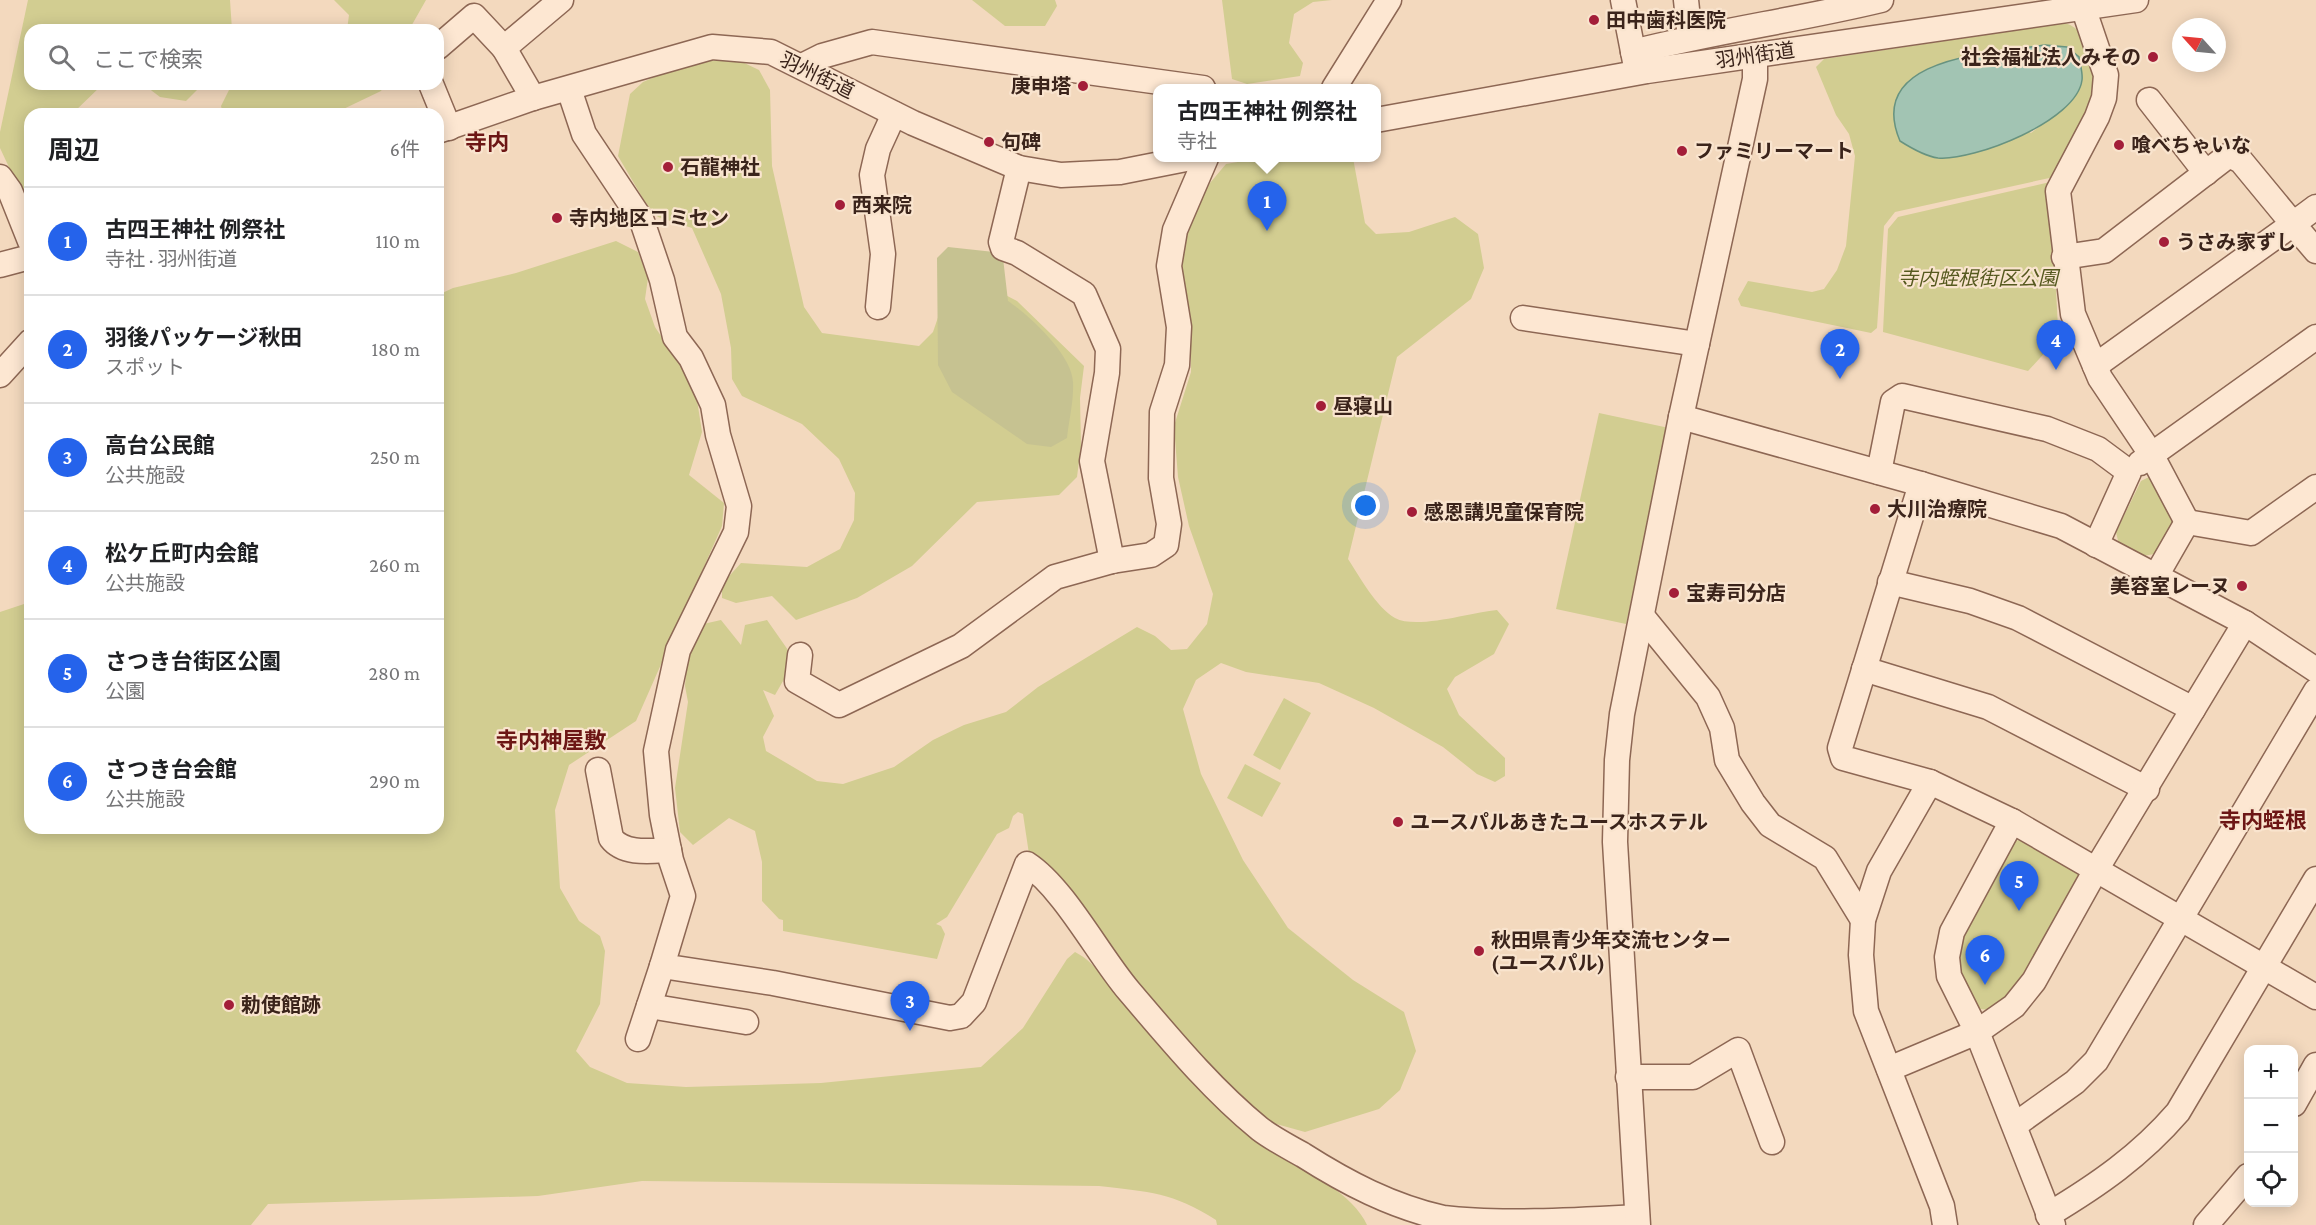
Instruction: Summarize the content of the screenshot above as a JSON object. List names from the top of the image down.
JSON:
{
  "streets": {
    "street": ["羽州街道"]
  },
  "districts": ["寺内", "寺内神屋敷", "寺内蛭根"],
  "parks": ["寺内蛭根街区公園"],
  "places": [
    "田中歯科医院",
    "社会福祉法人みその",
    "庚申塔",
    "句碑",
    "喰べちゃいな",
    "ファミリーマート",
    "石龍神社",
    "西来院",
    "寺内地区コミセン",
    "うさみ家ずし",
    "昼寝山",
    "大川治療院",
    "感恩講児童保育院",
    "美容室レーヌ",
    "宝寿司分店",
    "ユースパルあきたユースホステル",
    "秋田県青少年交流センター (ユースパル)",
    "勅使館跡"
  ],
  "north": "top left",
  "page": {
    "search": "ここで検索",
    "popup": ["古四王神社 例祭社", "寺社"],
    "heading": ["周辺", "6件"],
    "pins": [
      "1",
      "4",
      "2",
      "5",
      "6",
      "3"
    ],
    "list": [
      {
        "mark": "1",
        "name": "古四王神社 例祭社",
        "note": "寺社 · 羽州街道",
        "value": "110 m"
      },
      {
        "mark": "2",
        "name": "羽後パッケージ秋田",
        "note": "スポット",
        "value": "180 m"
      },
      {
        "mark": "3",
        "name": "高台公民館",
        "note": "公共施設",
        "value": "250 m"
      },
      {
        "mark": "4",
        "name": "松ケ丘町内会館",
        "note": "公共施設",
        "value": "260 m"
      },
      {
        "mark": "5",
        "name": "さつき台街区公園",
        "note": "公園",
        "value": "280 m"
      },
      {
        "mark": "6",
        "name": "さつき台会館",
        "note": "公共施設",
        "value": "290 m"
      }
    ],
    "map_buttons": ["+", "−"]
  }
}
